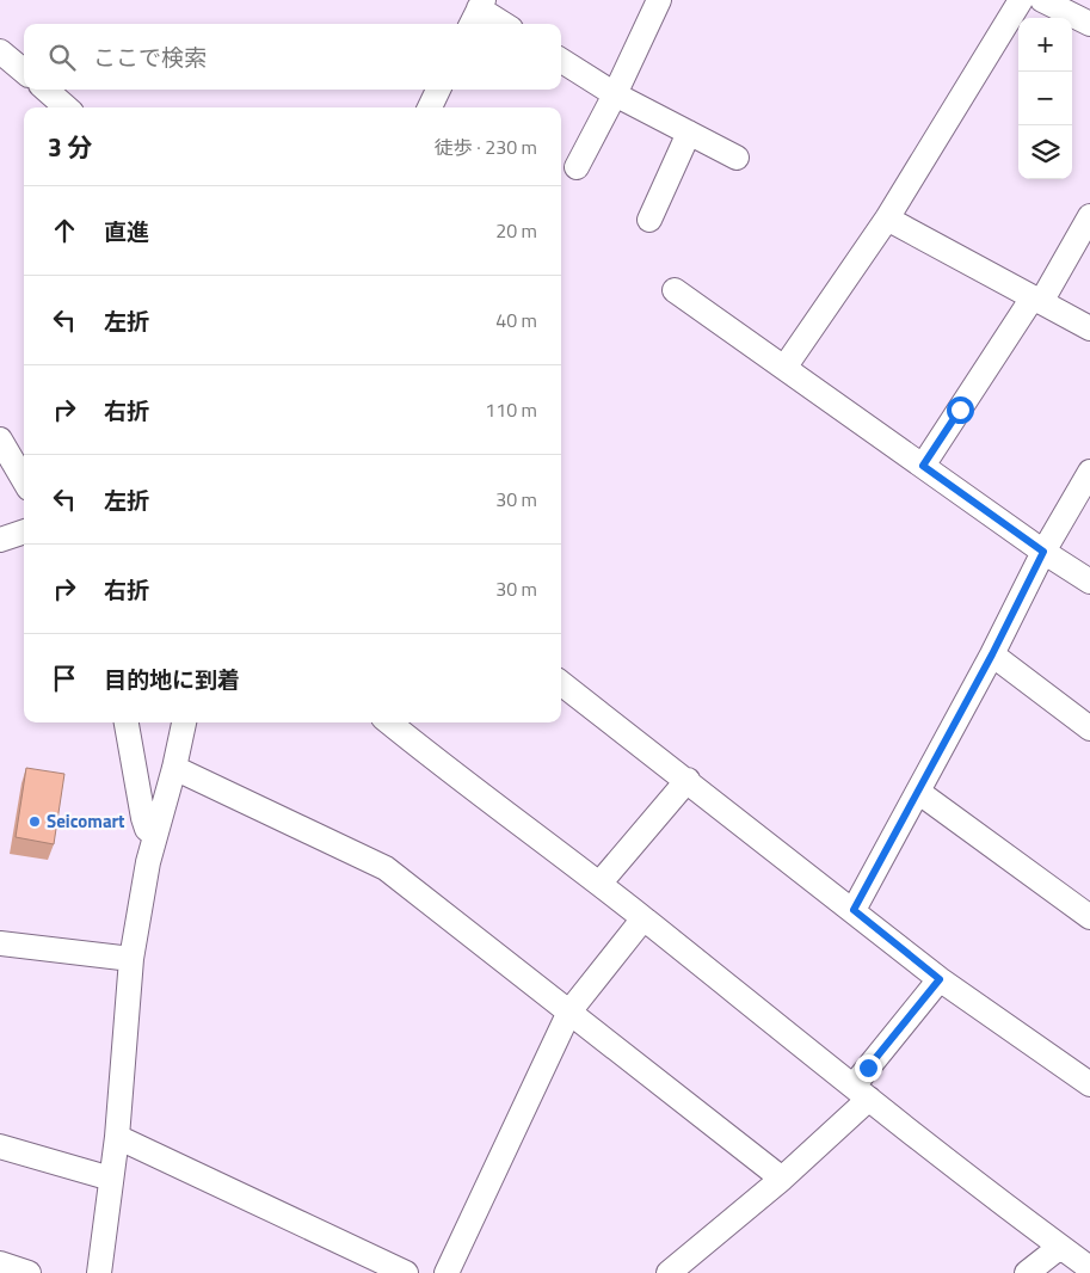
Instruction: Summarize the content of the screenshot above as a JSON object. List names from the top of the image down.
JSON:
{
  "places": ["Seicomart"],
  "page": {
    "map_buttons": ["+", "−"],
    "search": "ここで検索",
    "heading": ["3 分", "徒歩 · 230 m"],
    "list": [
      ["直進", "20 m"],
      ["左折", "40 m"],
      ["右折", "110 m"],
      ["左折", "30 m"],
      ["右折", "30 m"],
      "目的地に到着"
    ]
  }
}
